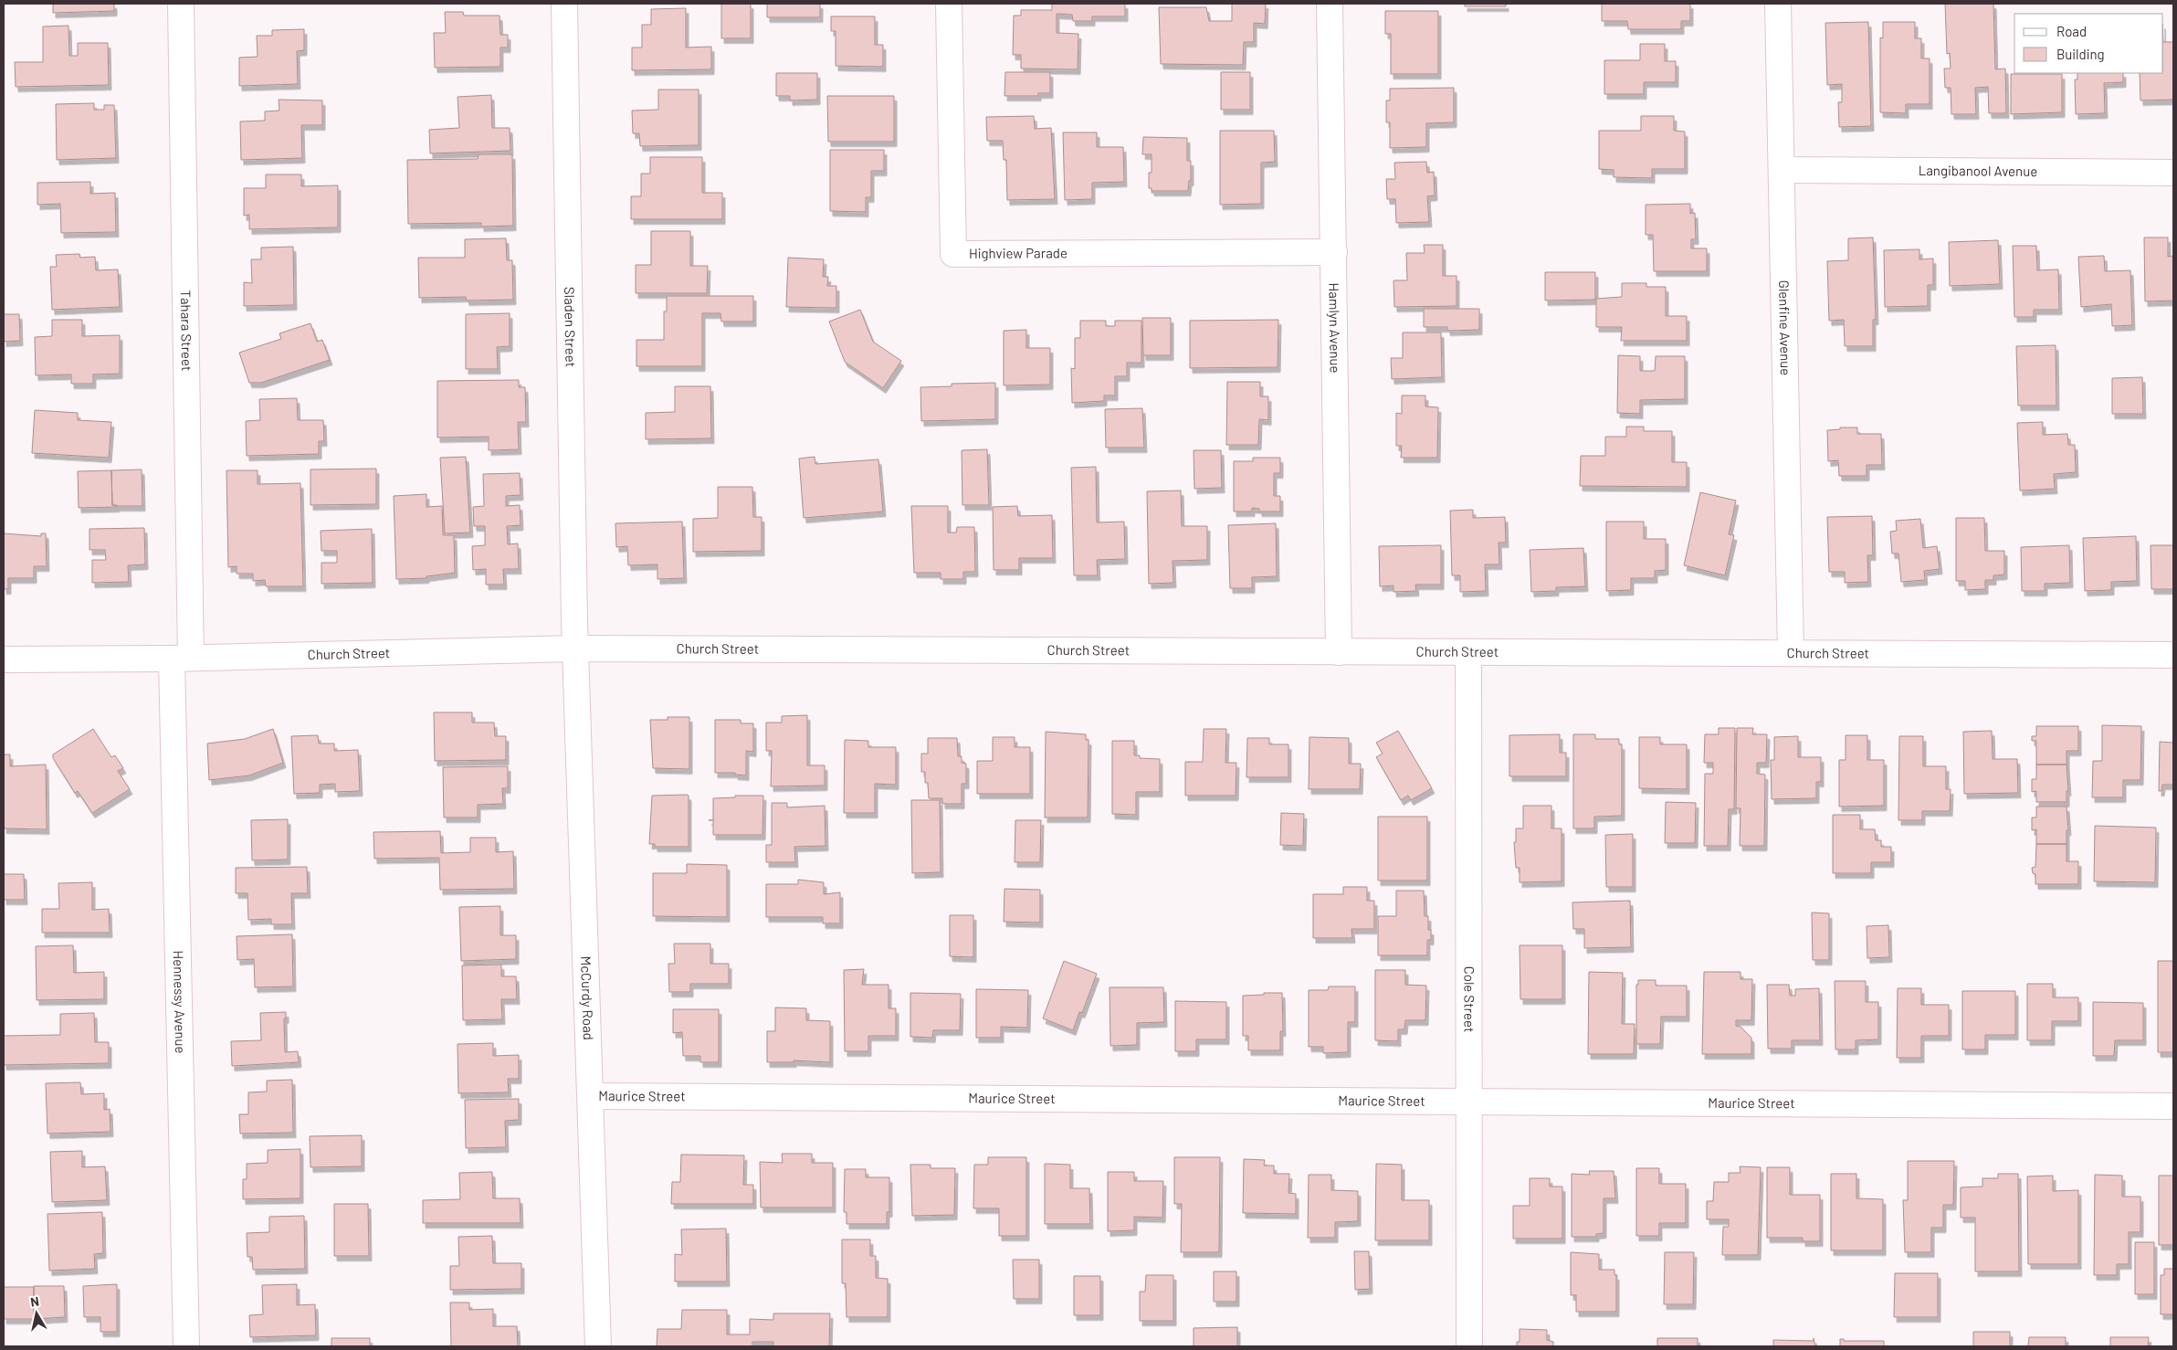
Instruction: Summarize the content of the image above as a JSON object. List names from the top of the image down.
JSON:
{
  "streets": {
    "street": [
      "Langibanool Avenue",
      "Highview Parade",
      "Sladen Street",
      "Hamlyn Avenue",
      "Glenfine Avenue",
      "Tahara Street",
      "Church Street",
      "McCurdy Road",
      "Cole Street",
      "Hennessy Avenue",
      "Maurice Street"
    ]
  },
  "crossings": [
    ["Langibanool Avenue", "Glenfine Avenue"],
    ["Highview Parade", "Hamlyn Avenue"],
    ["Sladen Street", "Church Street"],
    ["Sladen Street", "McCurdy Road"],
    ["Hamlyn Avenue", "Church Street"],
    ["Glenfine Avenue", "Church Street"],
    ["Tahara Street", "Church Street"],
    ["Tahara Street", "Hennessy Avenue"],
    ["Church Street", "McCurdy Road"],
    ["Church Street", "Cole Street"],
    ["Church Street", "Hennessy Avenue"],
    ["McCurdy Road", "Maurice Street"],
    ["Cole Street", "Maurice Street"]
  ],
  "legend": ["Road", "Building"],
  "north": "top"
}
